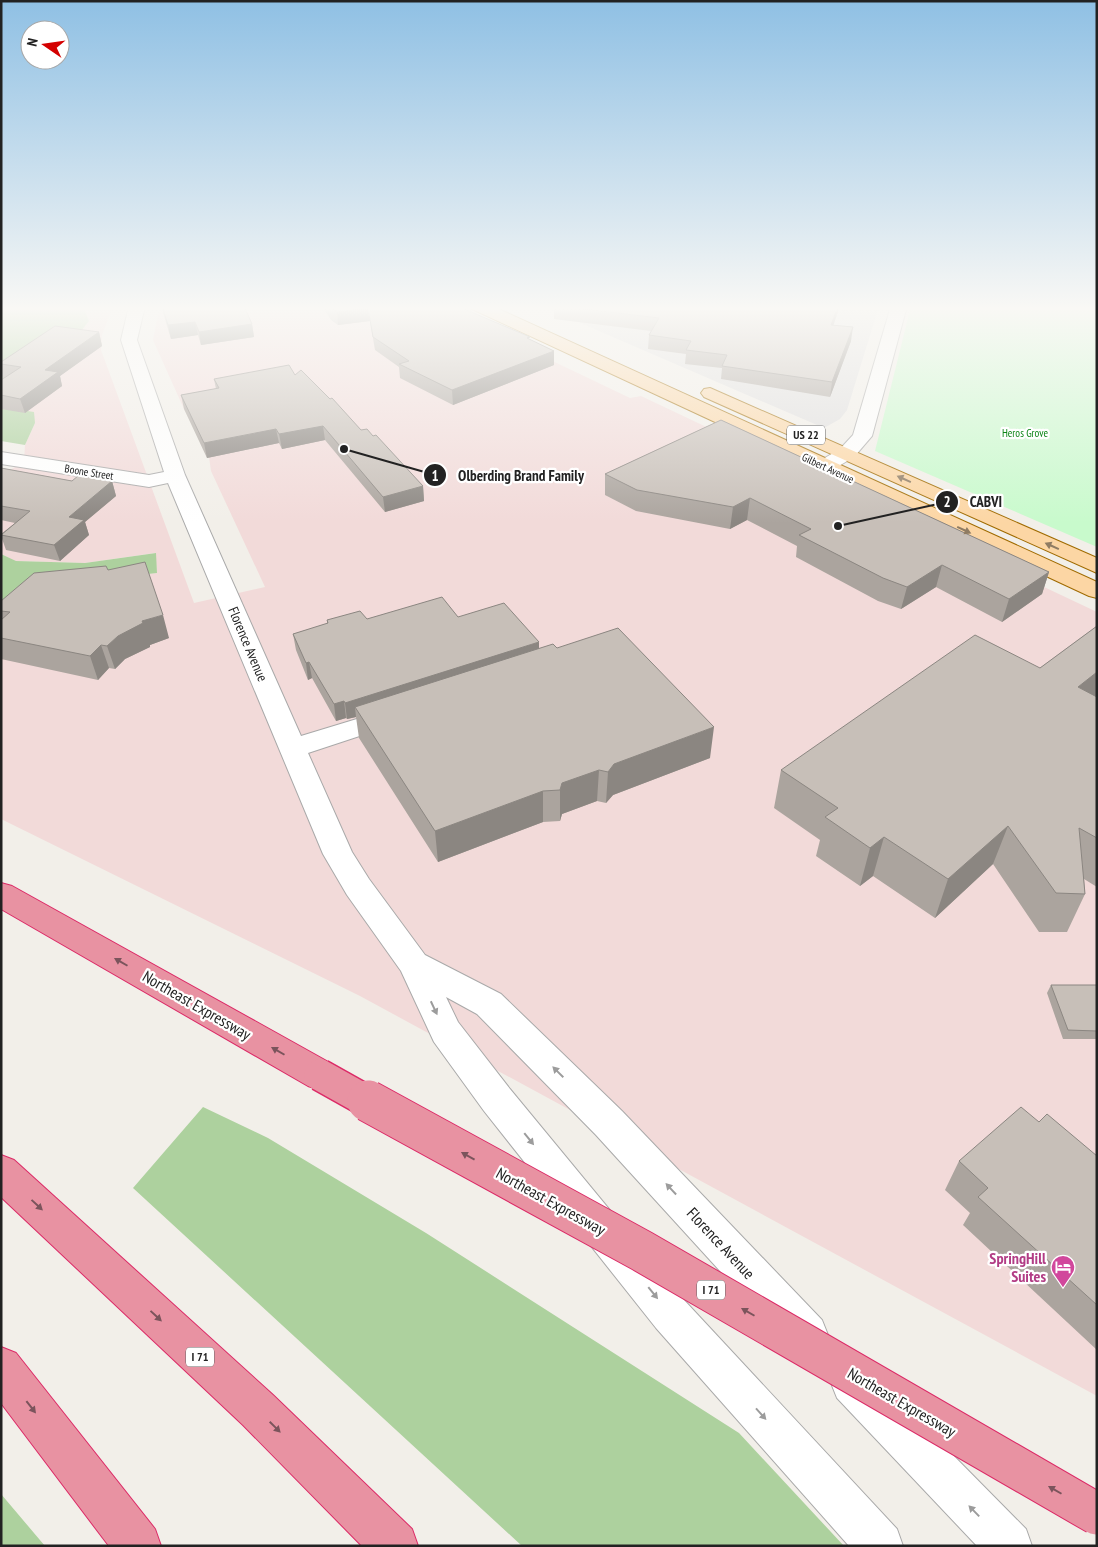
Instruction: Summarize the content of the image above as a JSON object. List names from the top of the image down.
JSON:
{
  "streets": {
    "highway": ["Northeast Expressway", "I 71"],
    "main road": ["US 22", "Gilbert Avenue"],
    "street": ["Boone Street", "Florence Avenue"]
  },
  "crossings": [
    ["Boone Street", "Florence Avenue"]
  ],
  "one_way": ["Northeast Expressway"],
  "parks": ["Heros Grove"],
  "places": {
    "other": ["Olberding Brand Family", "CABVI"],
    "hotel": ["SpringHill Suites"]
  },
  "north": "left"
}
